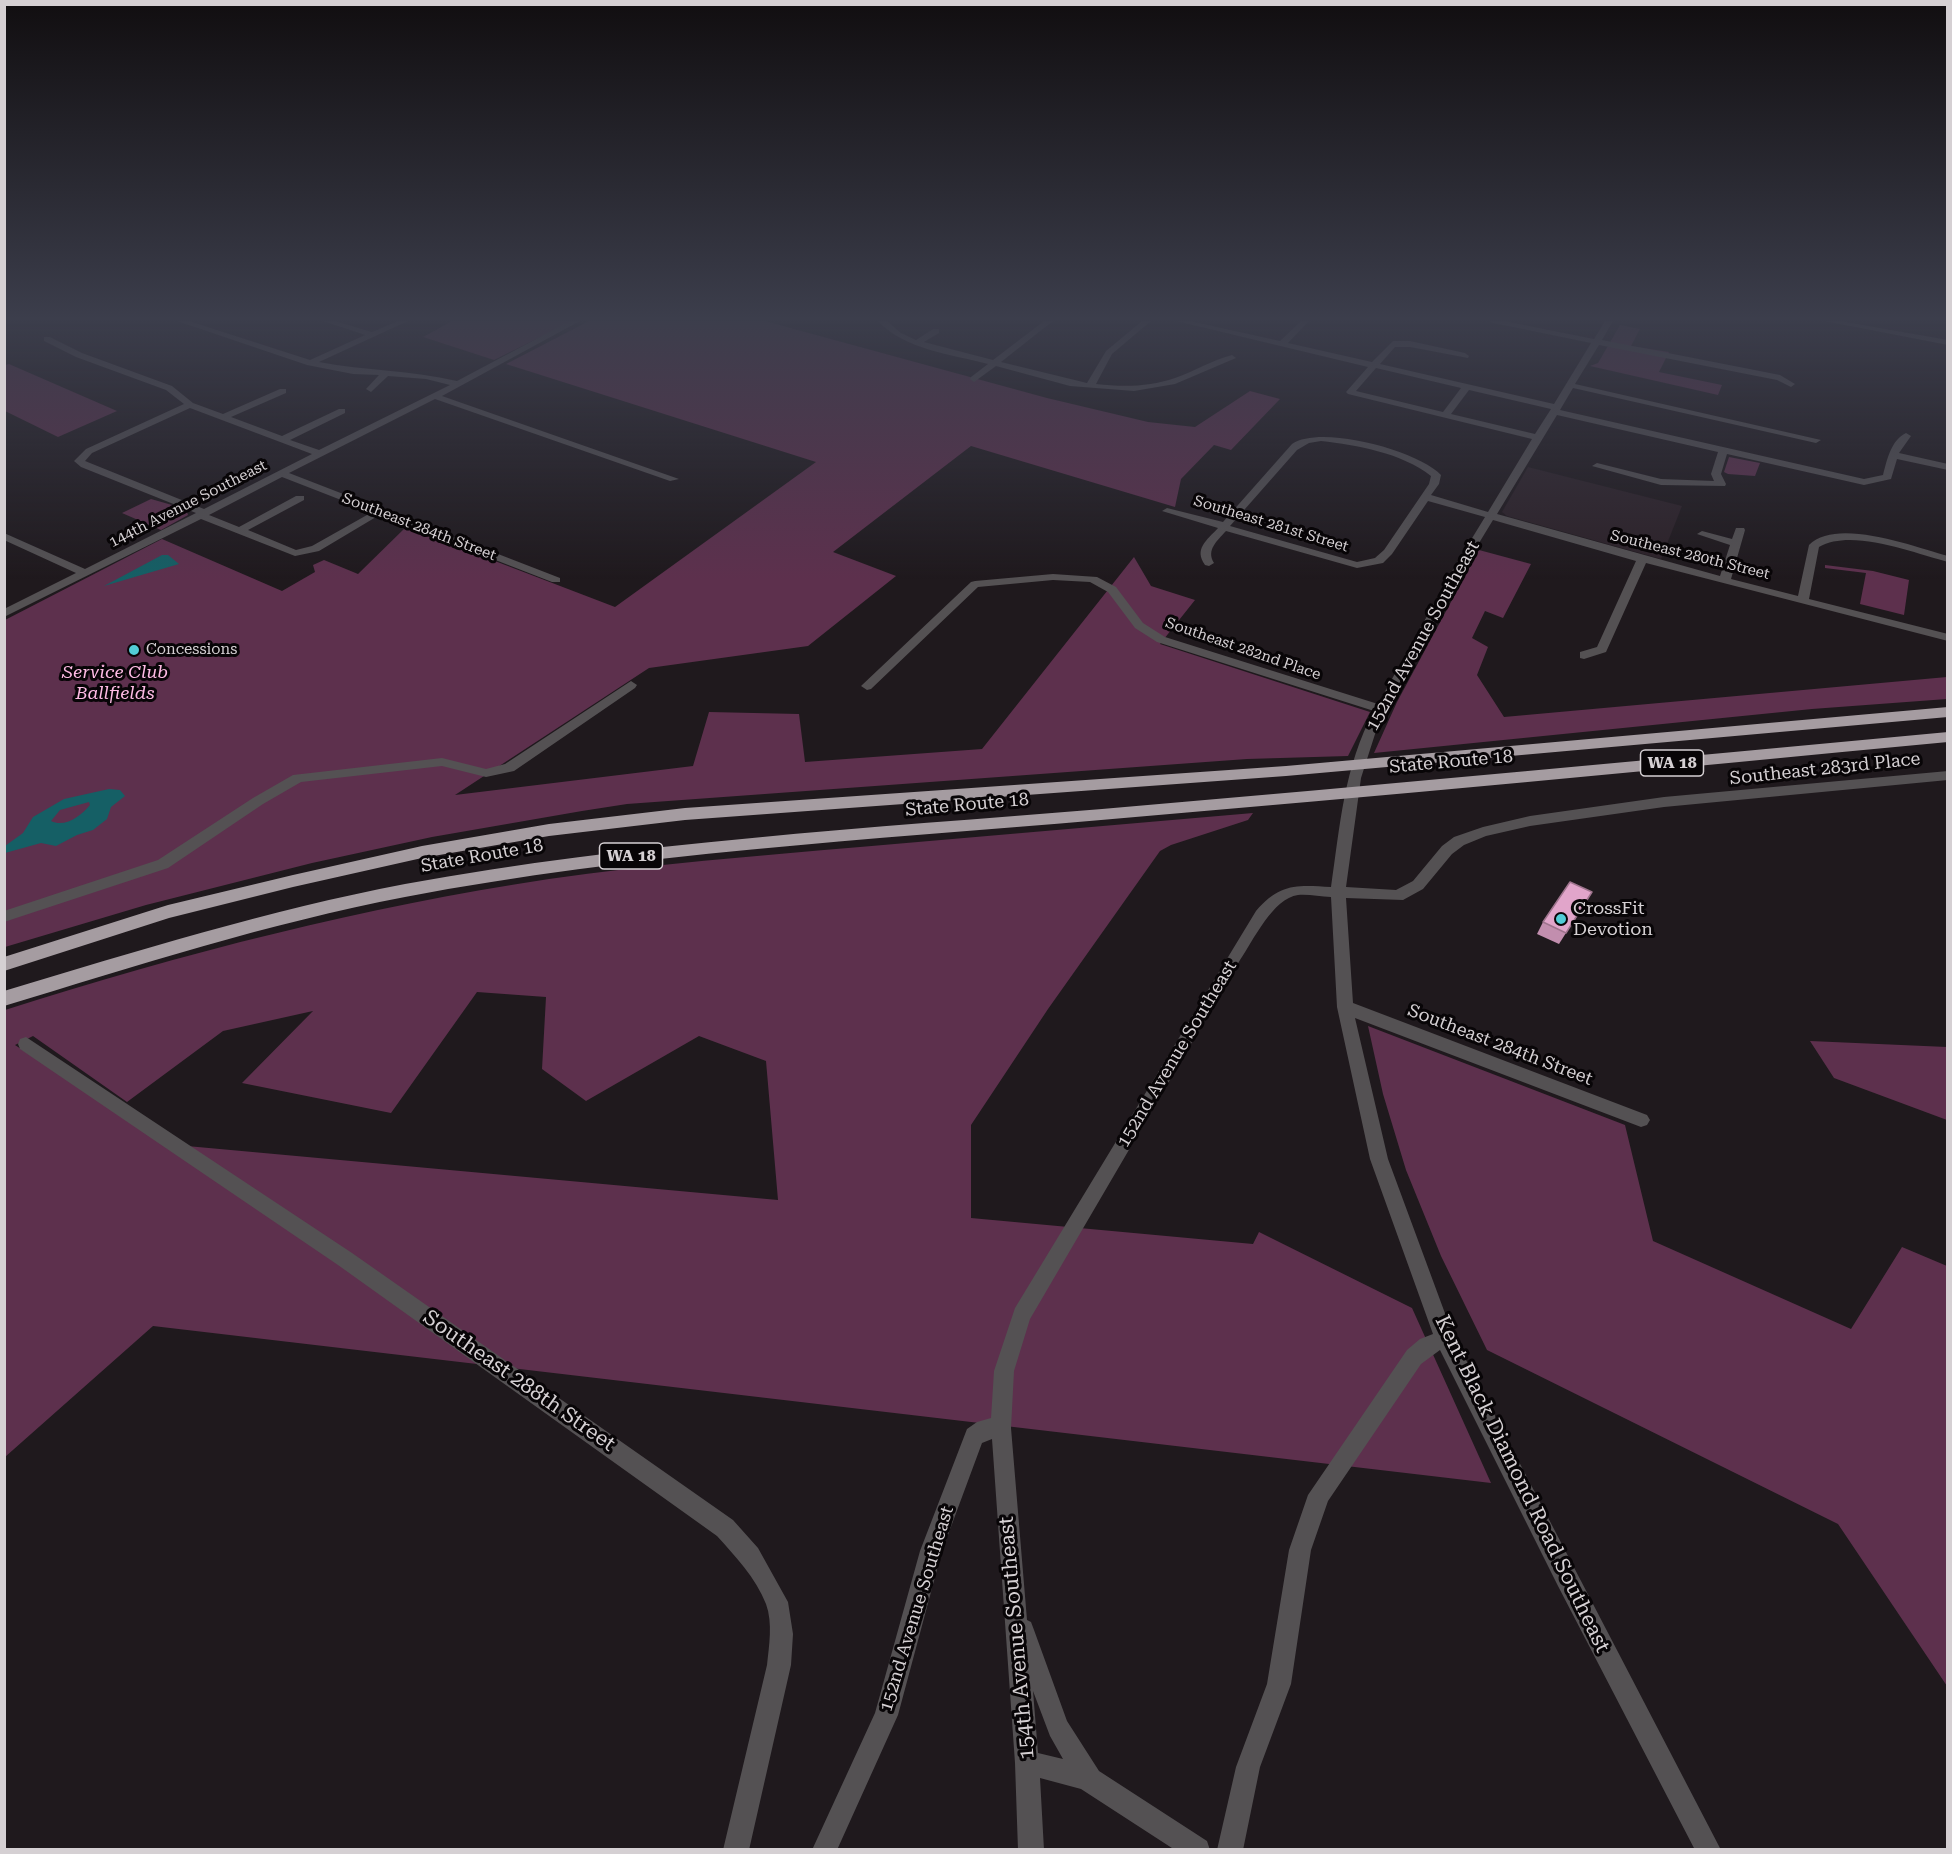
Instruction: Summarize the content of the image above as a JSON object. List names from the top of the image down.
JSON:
{
  "streets": {
    "highway": ["State Route 18", "WA 18"],
    "street": [
      "144th Avenue Southeast",
      "Southeast 281st Street",
      "Southeast 284th Street",
      "Southeast 280th Street",
      "152nd Avenue Southeast",
      "Southeast 282nd Place",
      "Southeast 283rd Place",
      "Southeast 288th Street",
      "Kent Black Diamond Road Southeast",
      "154th Avenue Southeast"
    ]
  },
  "crossings": [
    ["144th Avenue Southeast", "Southeast 284th Street"],
    ["Southeast 281st Street", "Southeast 280th Street"],
    ["Southeast 284th Street", "Kent Black Diamond Road Southeast"],
    ["Southeast 280th Street", "152nd Avenue Southeast"],
    ["152nd Avenue Southeast", "Southeast 282nd Place"],
    ["152nd Avenue Southeast", "Southeast 283rd Place"],
    ["152nd Avenue Southeast", "Kent Black Diamond Road Southeast"],
    ["152nd Avenue Southeast", "154th Avenue Southeast"],
    ["Southeast 283rd Place", "Kent Black Diamond Road Southeast"]
  ],
  "parks": ["Service Club Ballfields"],
  "places": ["Concessions", "CrossFit Devotion"]
}
